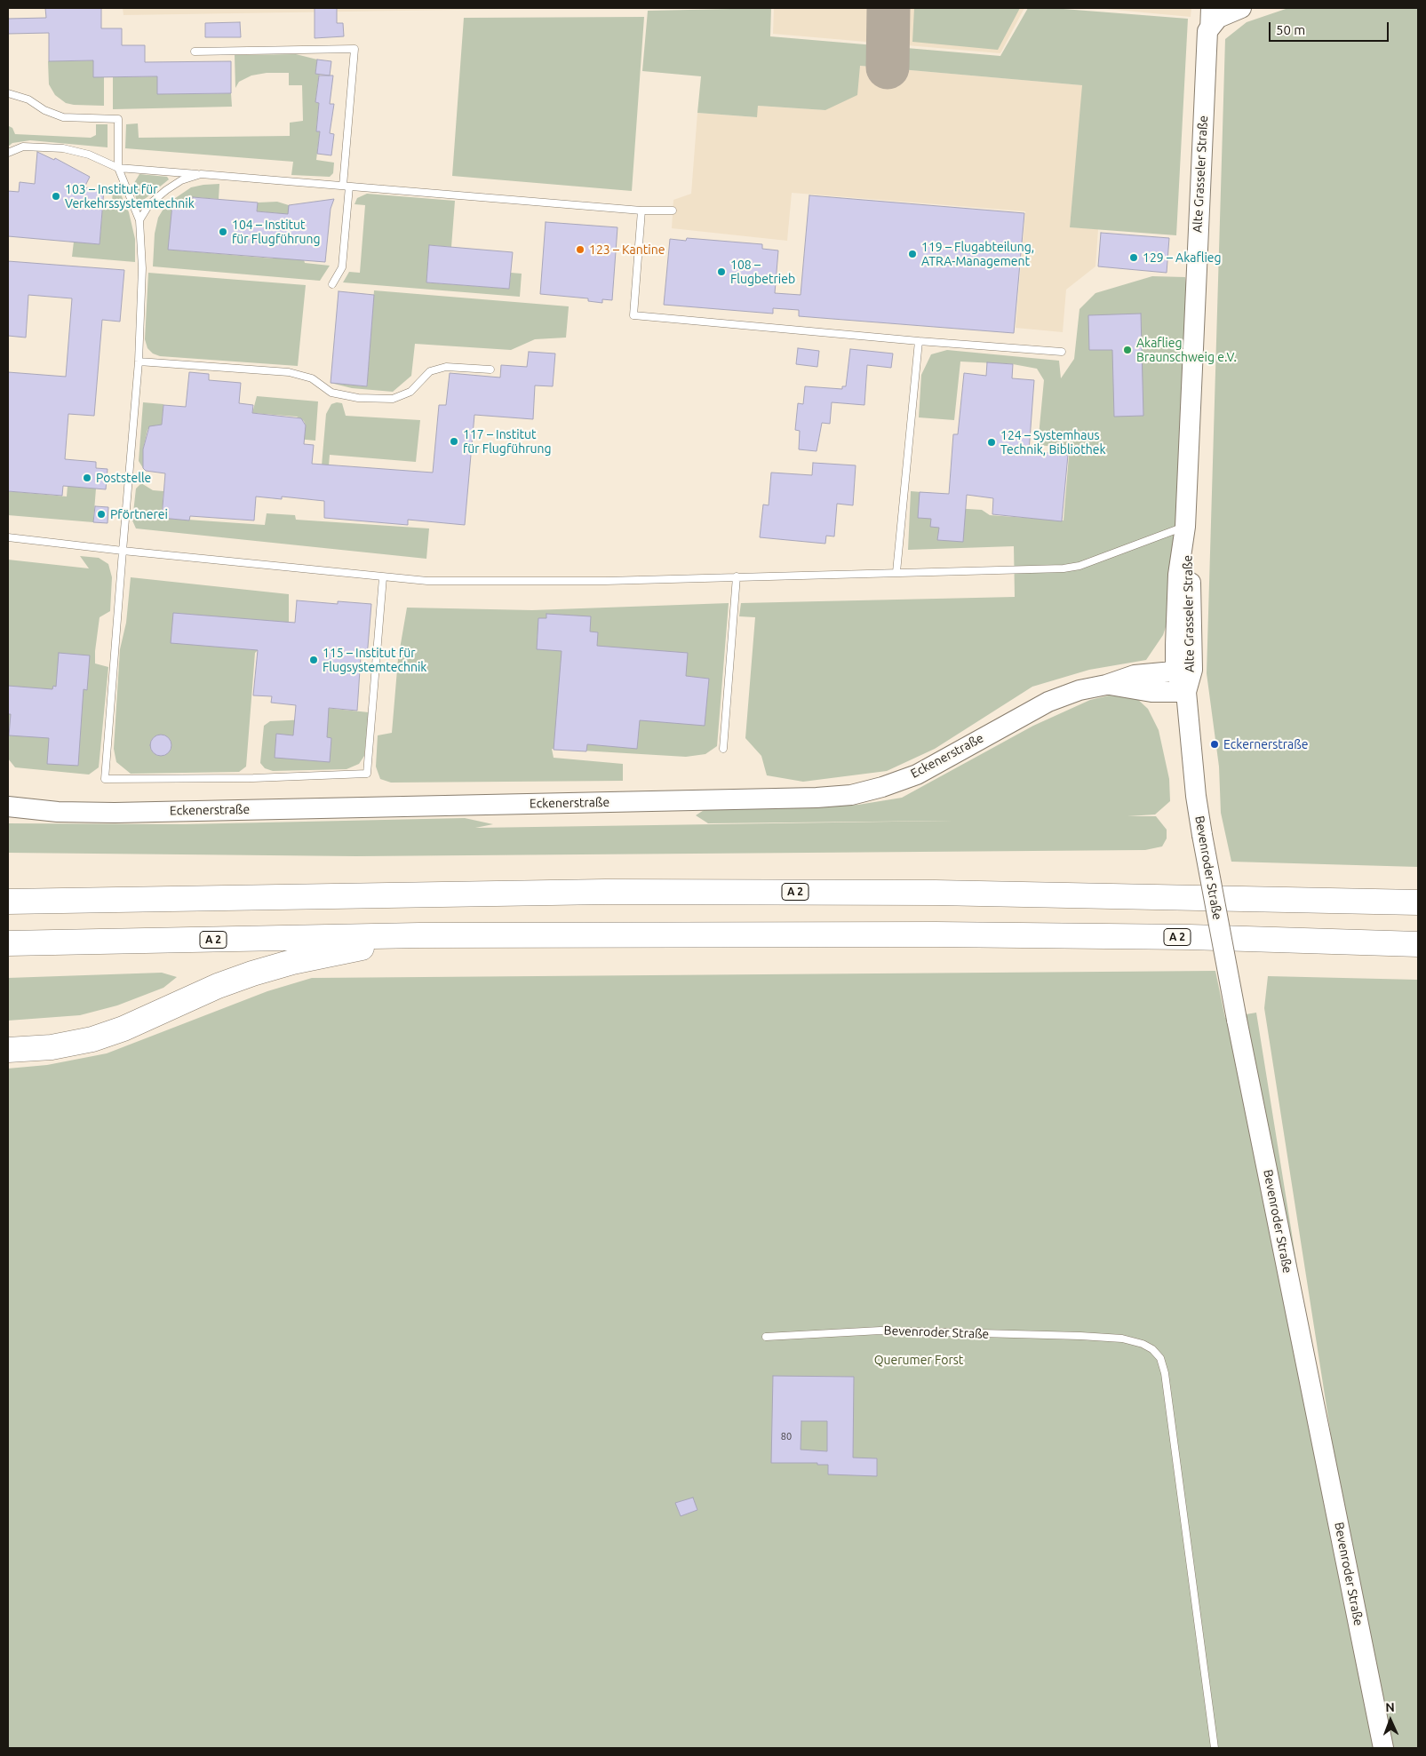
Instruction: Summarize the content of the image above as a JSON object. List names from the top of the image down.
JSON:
{
  "streets": {
    "highway": ["A 2"],
    "main road": ["Alte Grasseler Straße", "Eckenerstraße", "Bevenroder Straße"]
  },
  "crossings": [
    ["Alte Grasseler Straße", "Eckenerstraße"],
    ["Alte Grasseler Straße", "Bevenroder Straße"],
    ["Eckenerstraße", "Bevenroder Straße"]
  ],
  "parks": ["Querumer Forst"],
  "places": [
    "103 – Institut für Verkehrssystemtechnik",
    "104 – Institut für Flugführung",
    "123 – Kantine",
    "119 – Flugabteilung, ATRA-Management",
    "129 – Akaflieg",
    "108 – Flugbetrieb",
    "Akaflieg Braunschweig e.V.",
    "117 – Institut für Flugführung",
    "124 – Systemhaus Technik, Bibliothek",
    "Poststelle",
    "Pförtnerei",
    "115 – Institut für Flugsystemtechnik",
    "Eckernerstraße"
  ],
  "house_numbers": ["80"],
  "scale_bar": "50 m",
  "north": "top"
}
